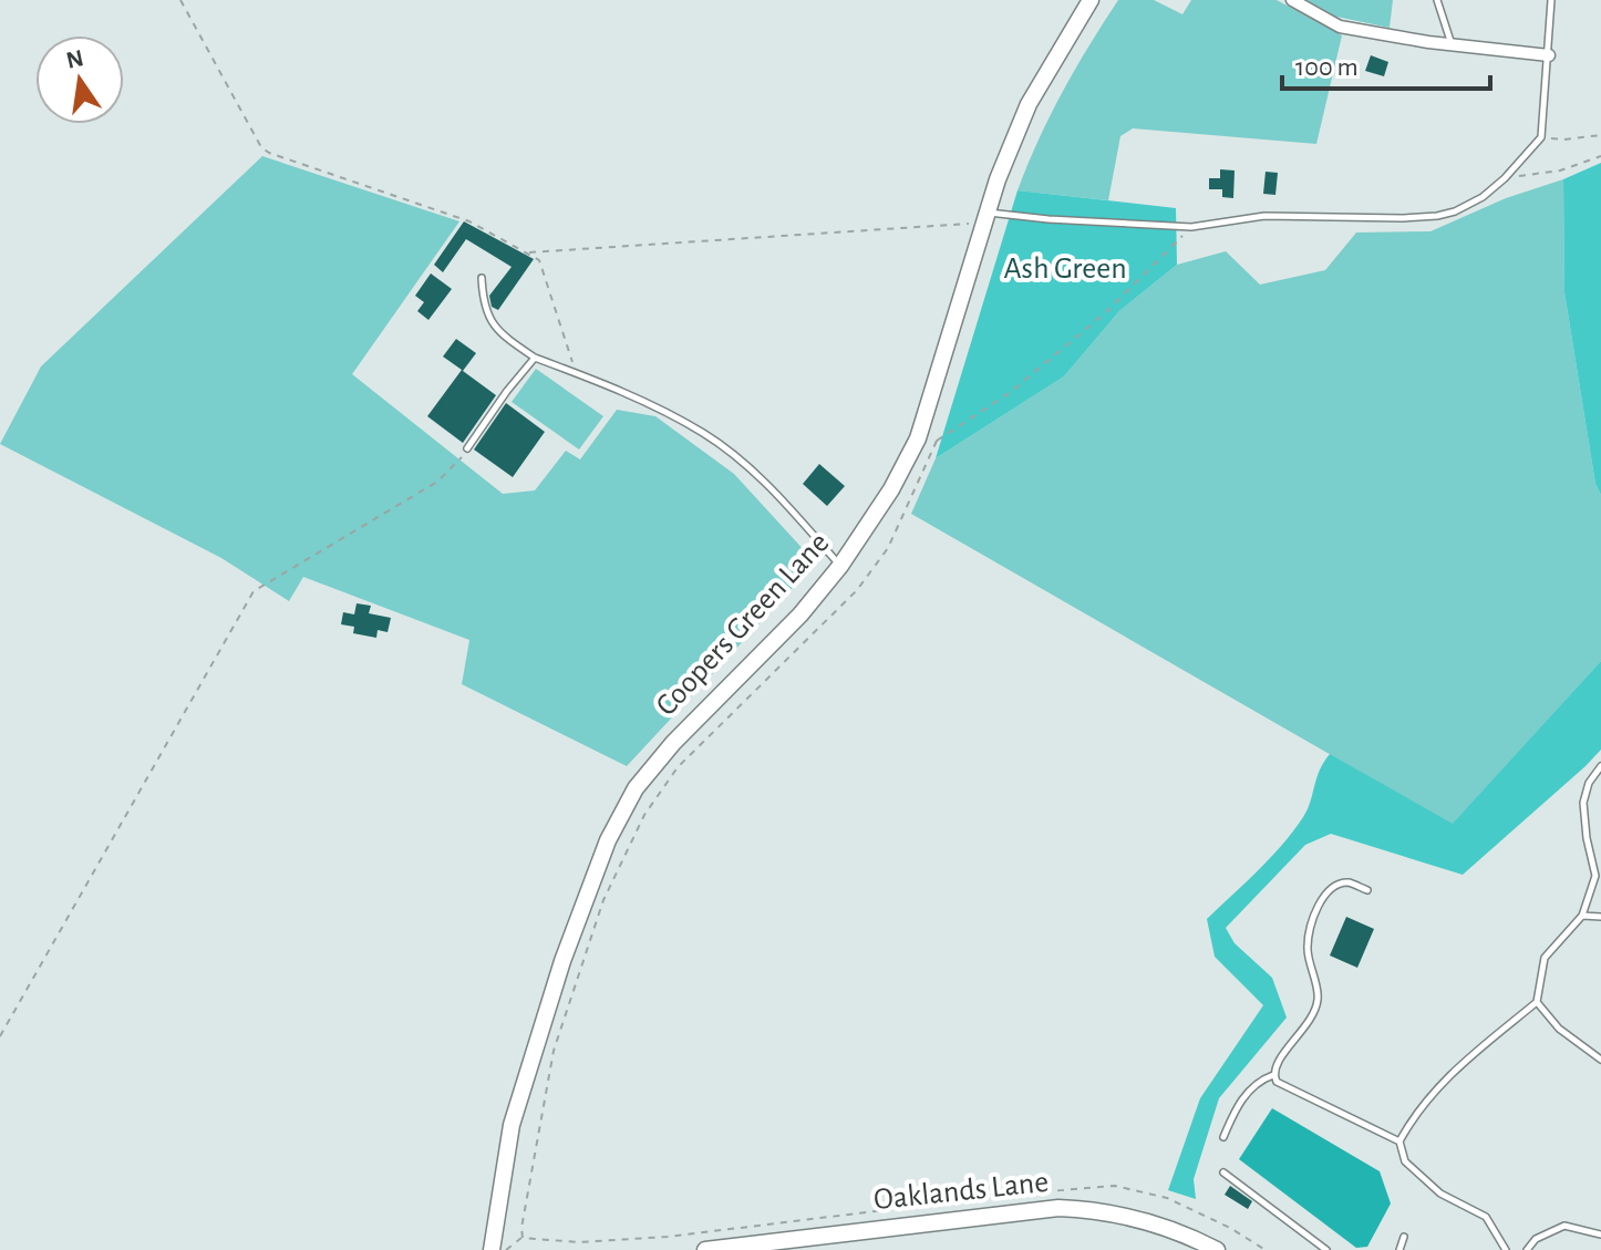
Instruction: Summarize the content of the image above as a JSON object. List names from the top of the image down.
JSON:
{
  "streets": {
    "street": ["Coopers Green Lane", "Oaklands Lane"]
  },
  "parks": ["Ash Green"],
  "scale_bar": "100 m",
  "north": "top"
}
